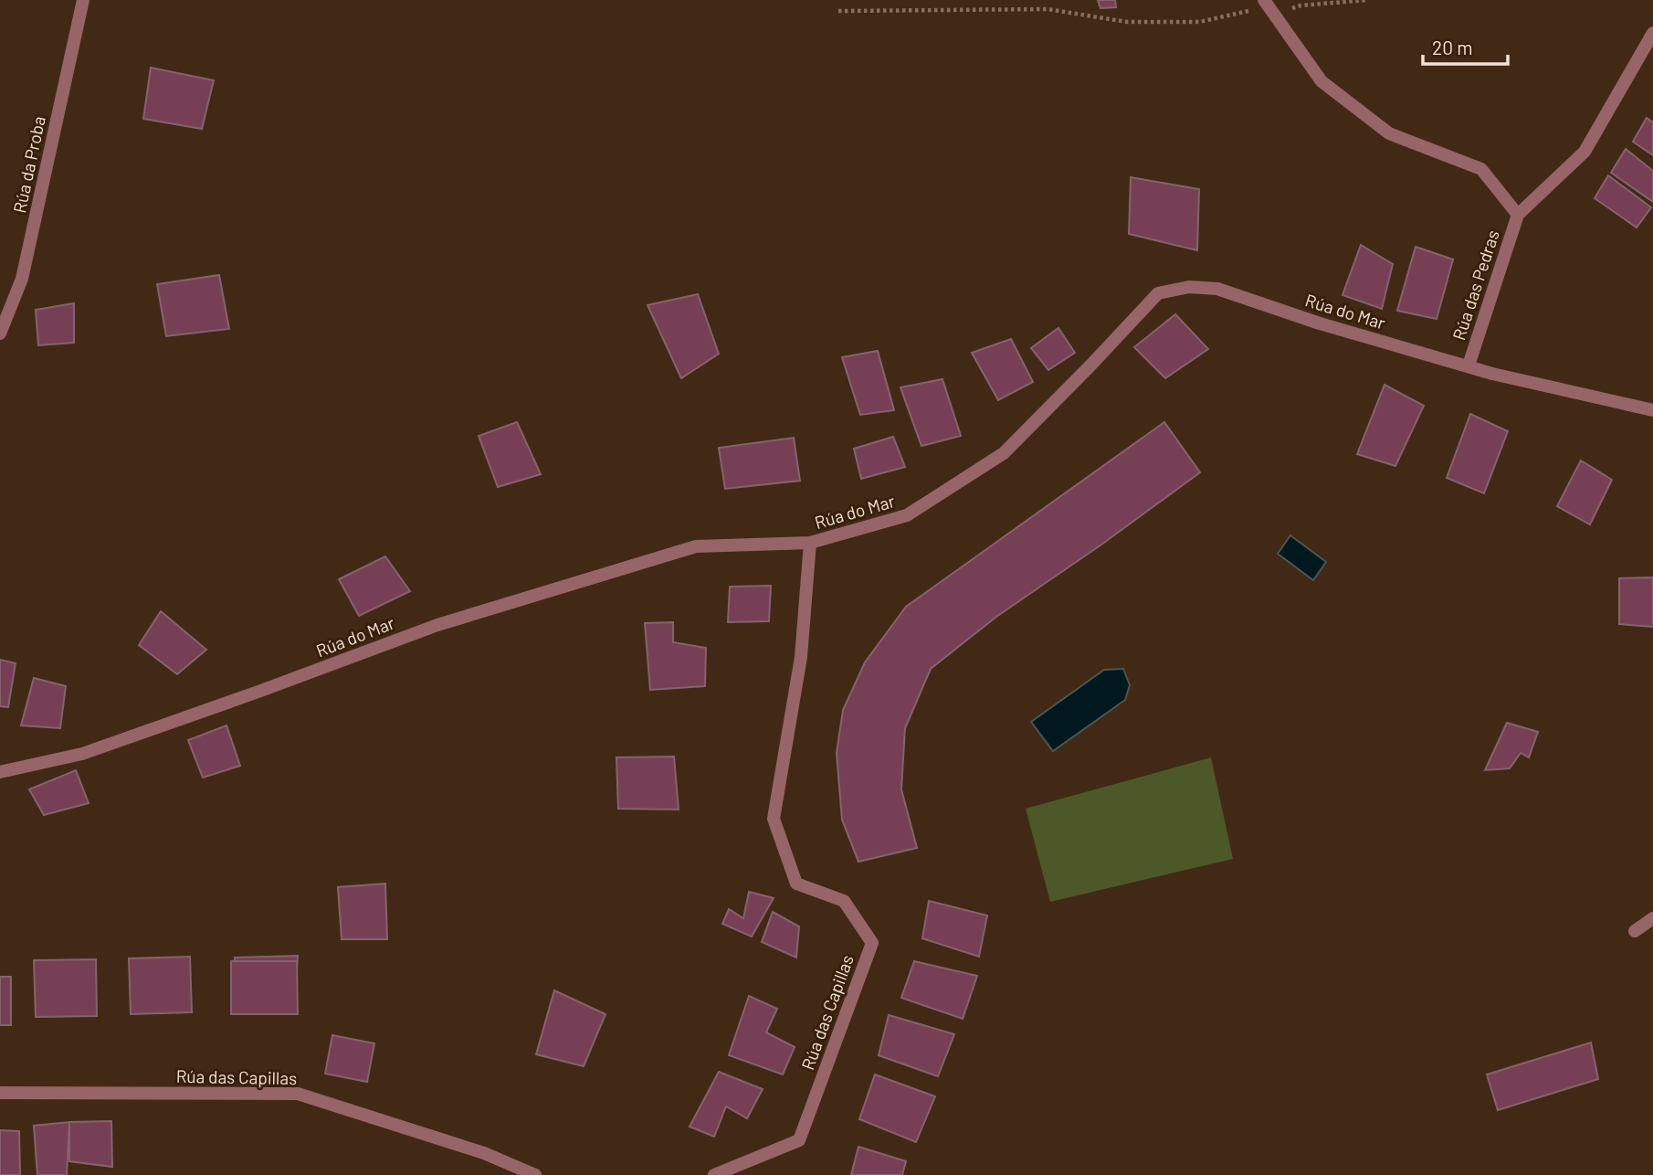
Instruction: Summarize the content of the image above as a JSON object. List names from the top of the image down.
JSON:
{
  "streets": {
    "street": [
      "Rúa da Proba",
      "Rúa das Pedras",
      "Rúa do Mar",
      "Rúa das Capillas"
    ]
  },
  "crossings": [
    ["Rúa das Pedras", "Rúa do Mar"],
    ["Rúa do Mar", "Rúa das Capillas"]
  ],
  "scale_bar": "20 m"
}
